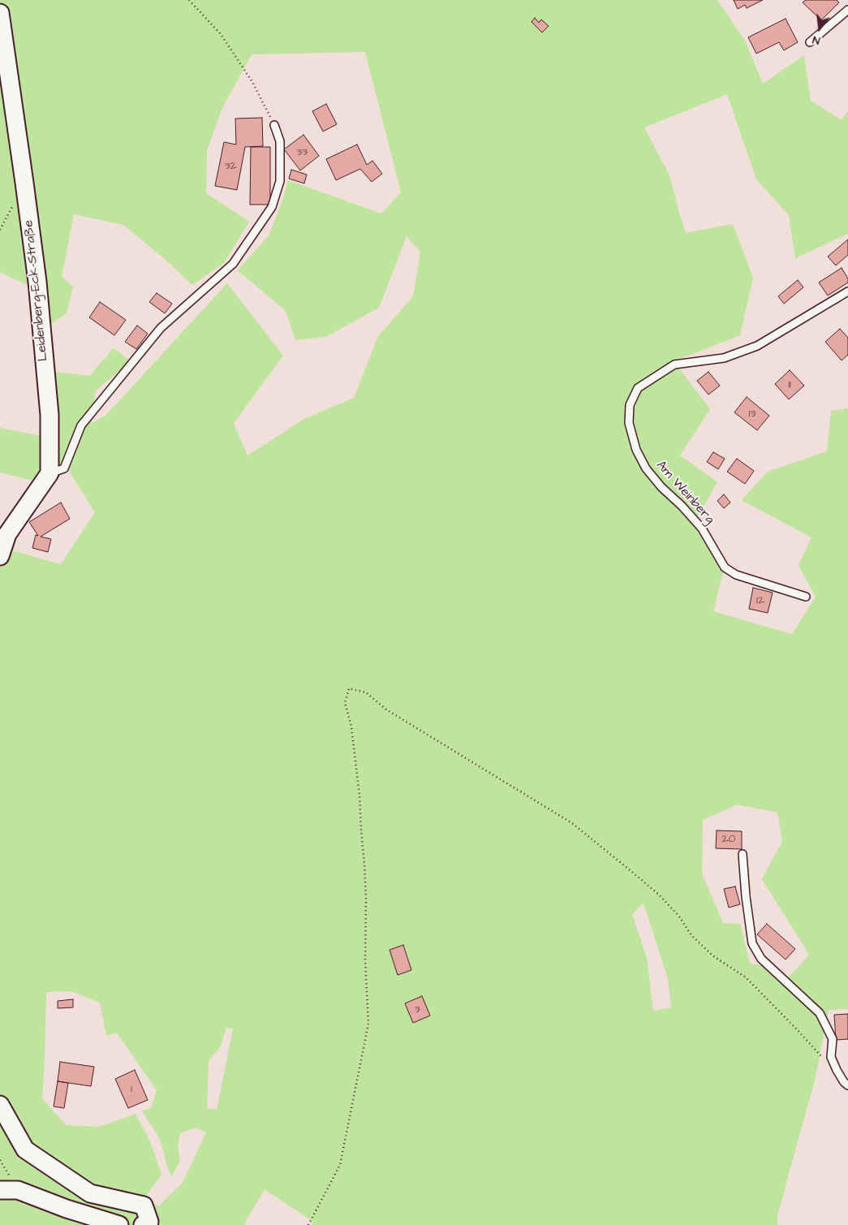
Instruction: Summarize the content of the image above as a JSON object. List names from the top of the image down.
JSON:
{
  "streets": {
    "street": ["Leidenberg-Eck-Straße"],
    "lane": ["Am Weinberg"]
  },
  "house_numbers": [
    "33",
    "32",
    "11",
    "13",
    "12",
    "20",
    "3",
    "1"
  ],
  "north": "bottom"
}
